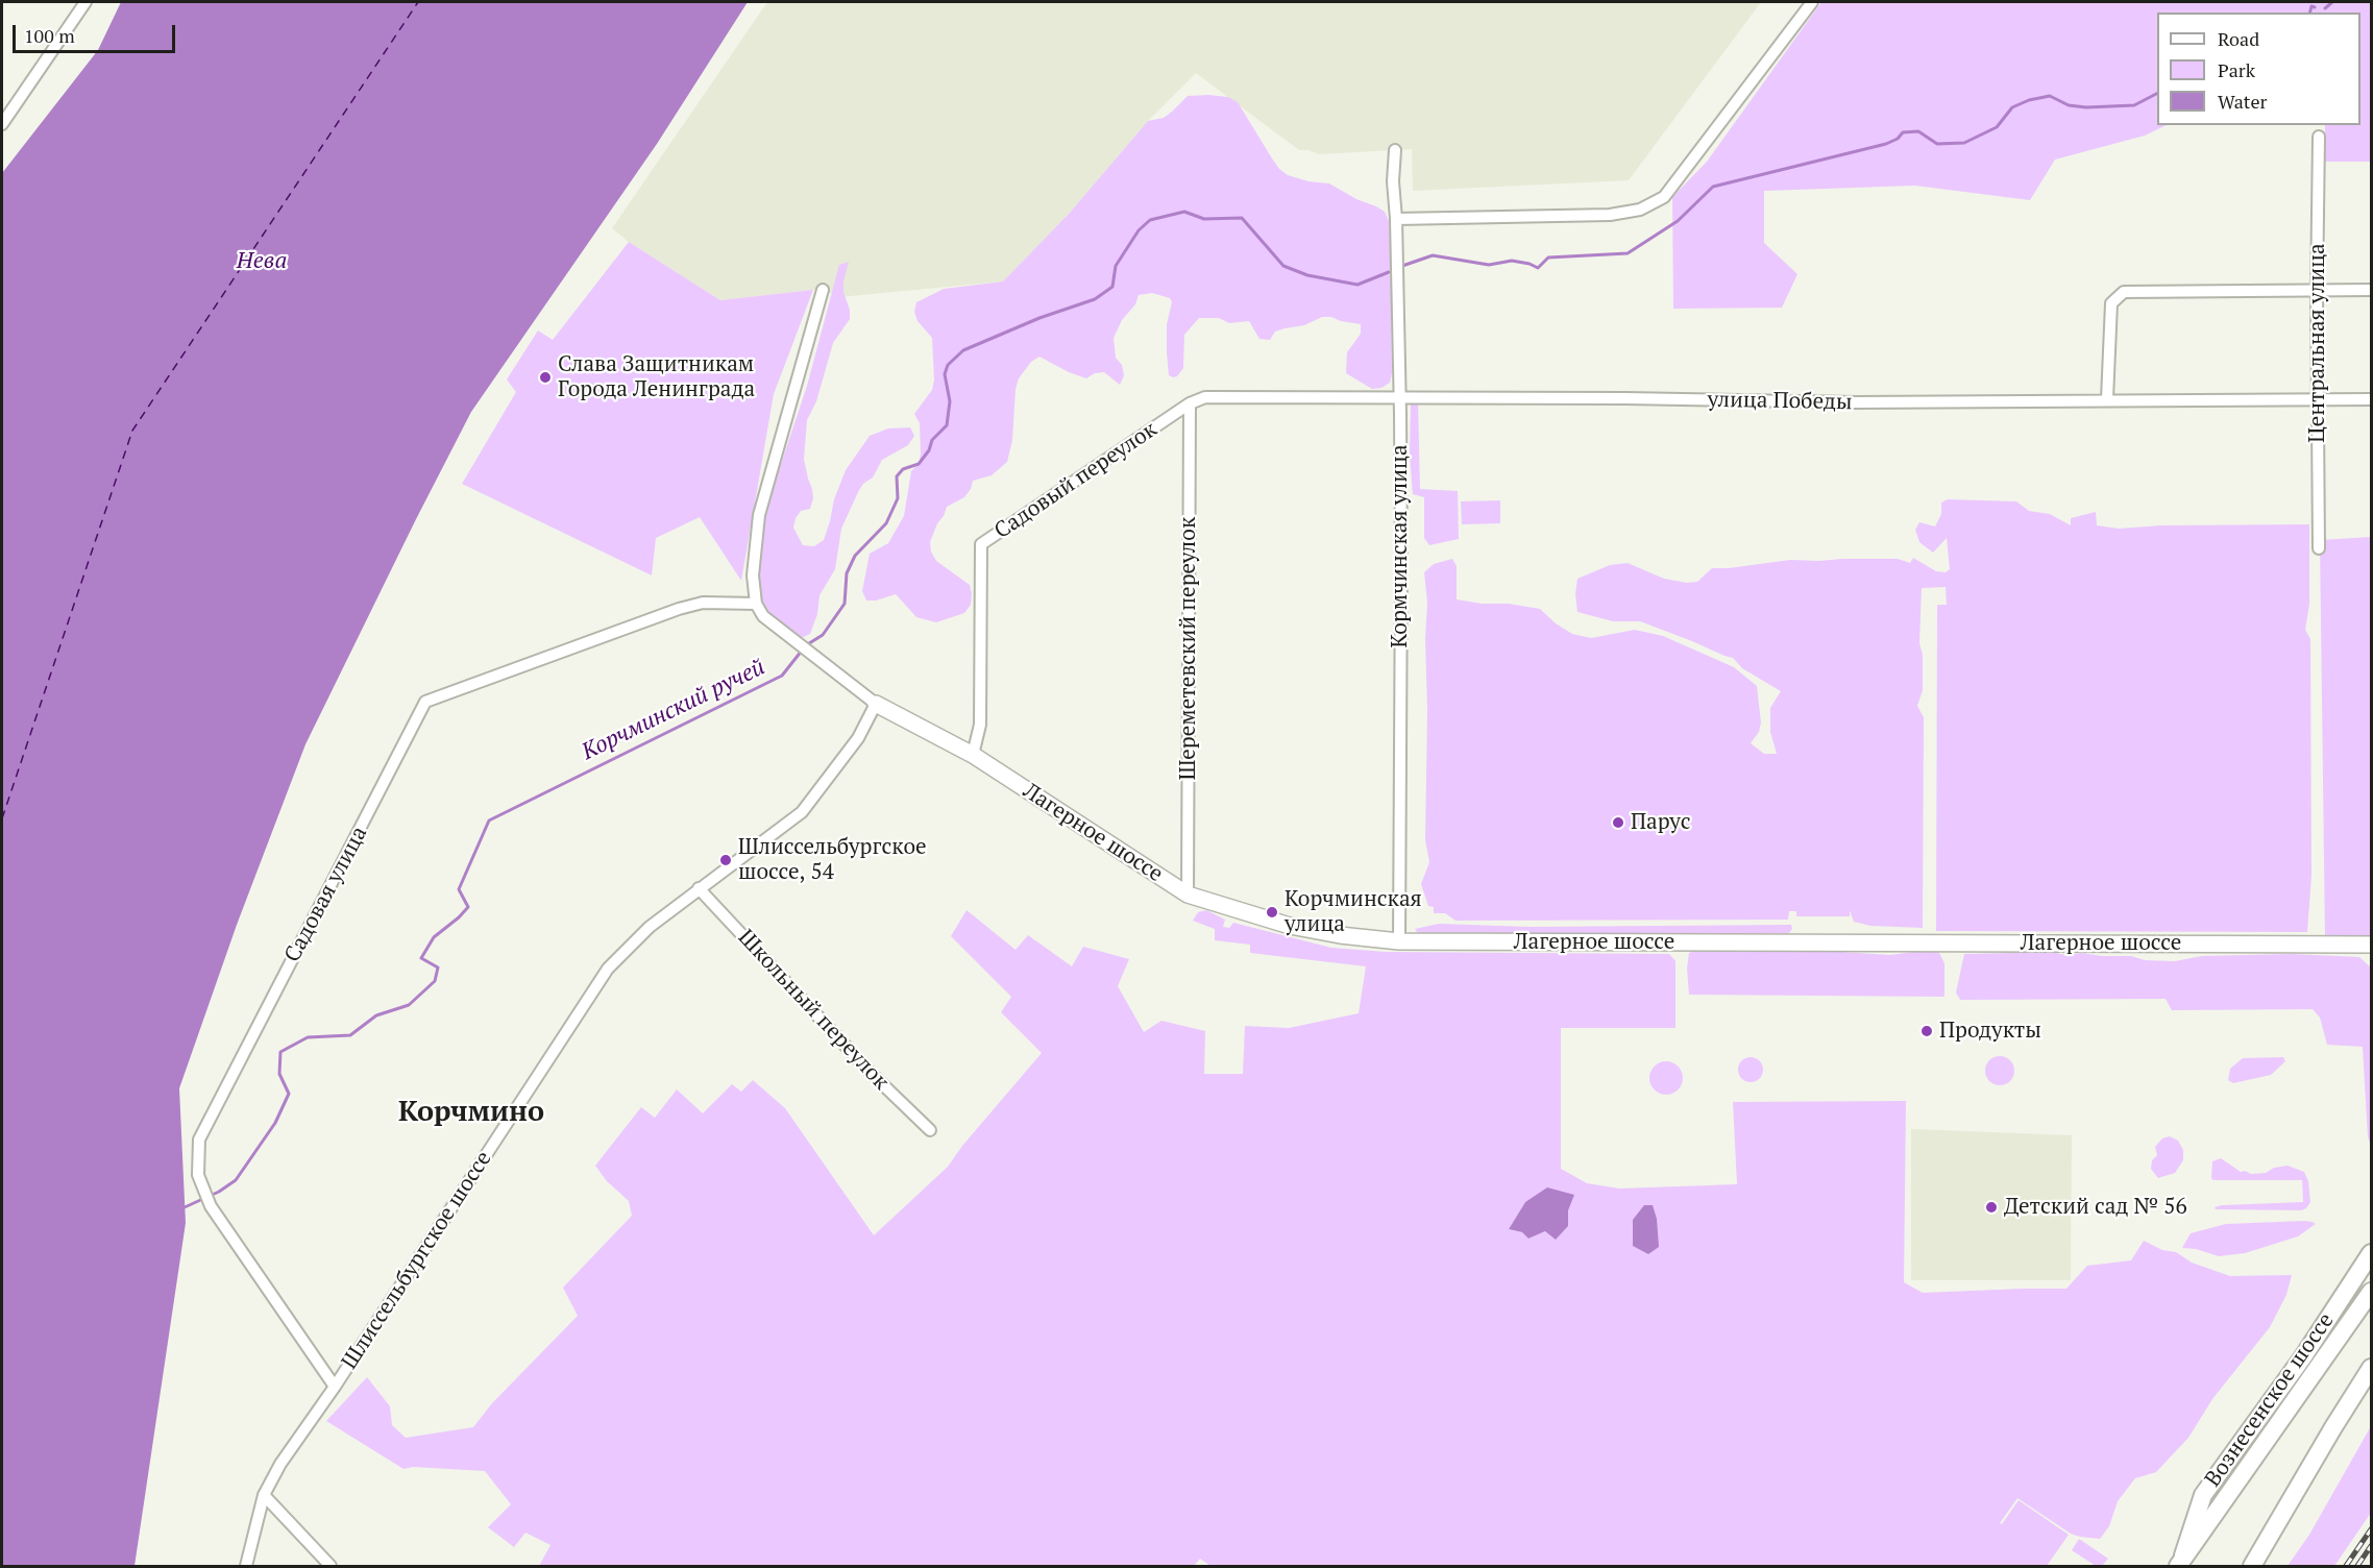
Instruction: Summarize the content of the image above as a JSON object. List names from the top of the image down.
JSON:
{
  "streets": {
    "main road": ["Вознесенское шоссе"],
    "street": [
      "Центральная улица",
      "улица Победы",
      "Садовый переулок",
      "Кормчинская улица",
      "Шереметевский переулок",
      "Лагерное шоссе",
      "Садовая улица",
      "Школьный переулок",
      "Шлиссельбургское шоссе"
    ]
  },
  "crossings": [
    ["Центральная улица", "улица Победы"],
    ["улица Победы", "Садовый переулок"],
    ["улица Победы", "Кормчинская улица"],
    ["улица Победы", "Шереметевский переулок"],
    ["Садовый переулок", "Шереметевский переулок"],
    ["Садовый переулок", "Лагерное шоссе"],
    ["Кормчинская улица", "Лагерное шоссе"],
    ["Шереметевский переулок", "Лагерное шоссе"],
    ["Лагерное шоссе", "Шлиссельбургское шоссе"],
    ["Садовая улица", "Шлиссельбургское шоссе"],
    ["Школьный переулок", "Шлиссельбургское шоссе"]
  ],
  "districts": ["Корчмино"],
  "water": ["Нева", "Корчминский ручей"],
  "places": [
    "Слава Защитникам Города Ленинграда",
    "Парус",
    "Шлиссельбургское шоссе, 54",
    "Корчминская улица",
    "Продукты",
    "Детский сад № 56"
  ],
  "legend": ["Road", "Park", "Water"],
  "scale_bar": "100 m"
}
